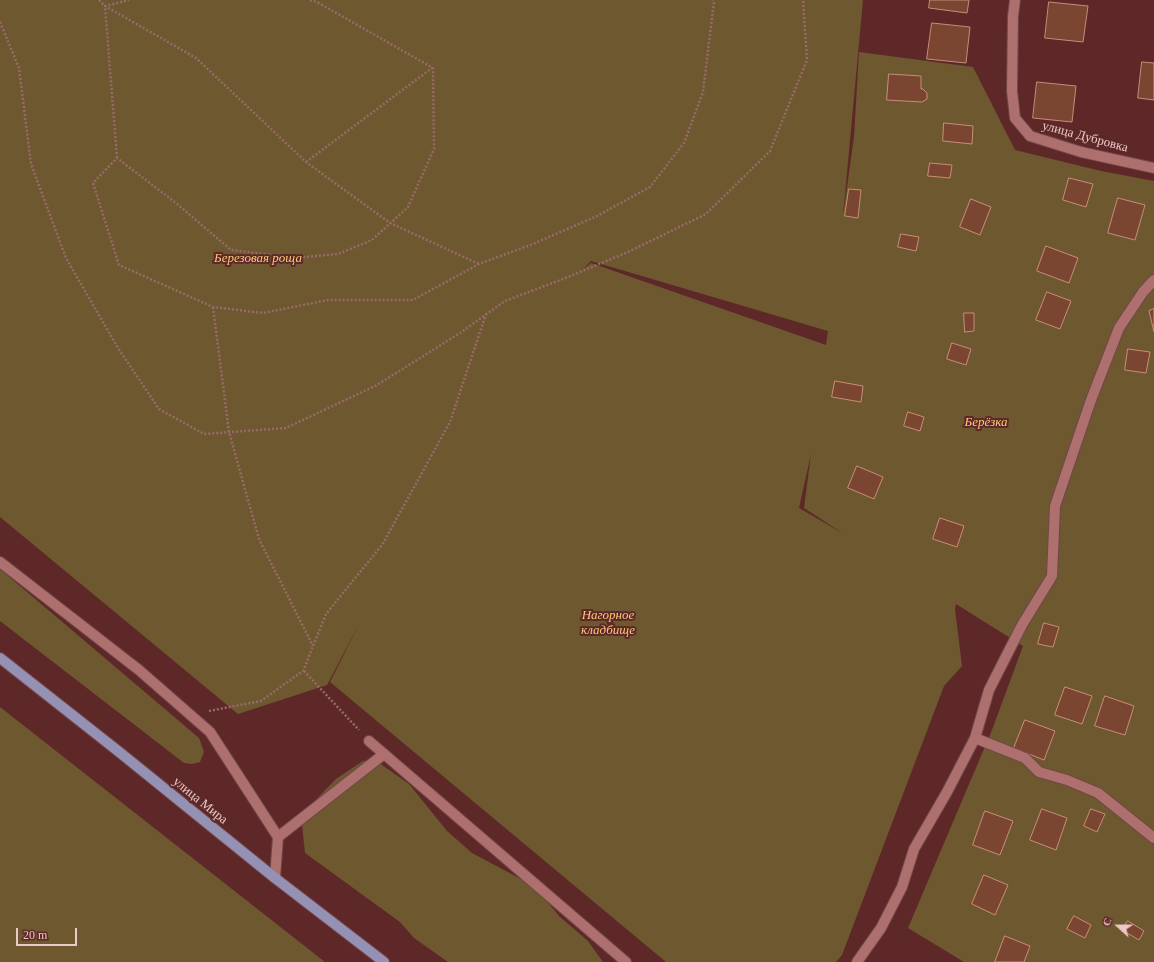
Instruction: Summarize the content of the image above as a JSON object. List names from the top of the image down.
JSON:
{
  "streets": {
    "main road": ["улица Мира"],
    "street": ["улица Дубровка"]
  },
  "parks": ["Березовая роща", "Берёзка", "Нагорное кладбище"],
  "scale_bar": "20 m",
  "north": "left"
}
